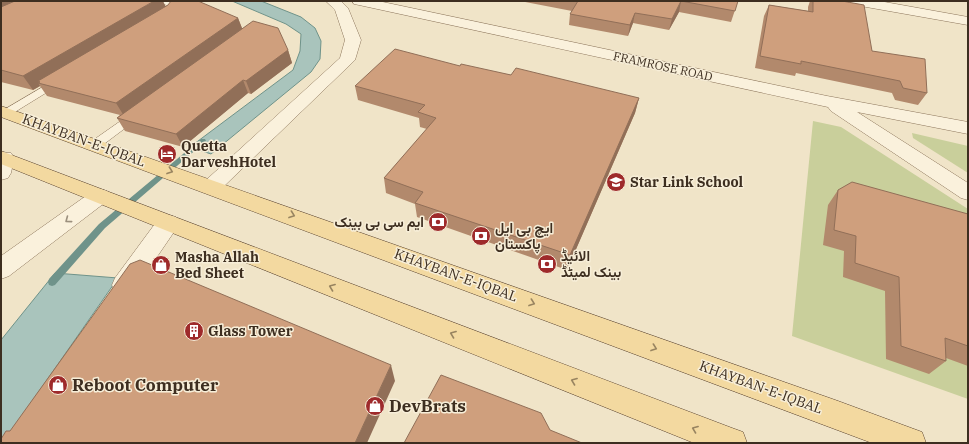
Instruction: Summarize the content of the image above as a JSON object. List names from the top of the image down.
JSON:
{
  "streets": {
    "main road": ["KHAYBAN-E-IQBAL"],
    "street": ["FRAMROSE ROAD"]
  },
  "places": {
    "hotel": ["Quetta DarveshHotel"],
    "school or university": ["Star Link School"],
    "bank": ["ایم سی بی بینک", "ایچ بی ایل پاکستان", "الائیڈ بینک لمیٹڈ"],
    "shop": ["Masha Allah Bed Sheet", "Reboot Computer", "DevBrats"],
    "building": ["Glass Tower"]
  }
}
